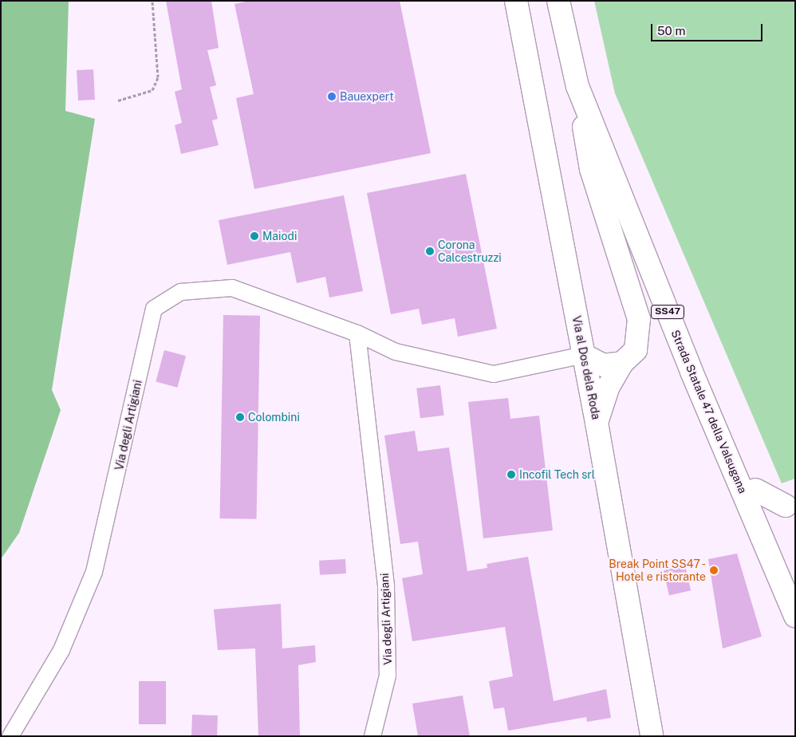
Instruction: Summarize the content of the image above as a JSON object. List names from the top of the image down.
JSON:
{
  "streets": {
    "main road": ["SS47", "Via al Dos dela Roda", "Strada Statale 47 della Valsugana"],
    "street": ["Via degli Artigiani"]
  },
  "crossings": [
    ["Via al Dos dela Roda", "Via degli Artigiani"]
  ],
  "places": [
    "Bauexpert",
    "Maiodi",
    "Corona Calcestruzzi",
    "Colombini",
    "Incofil Tech srl",
    "Break Point SS47 - Hotel e ristorante"
  ],
  "scale_bar": "50 m"
}
